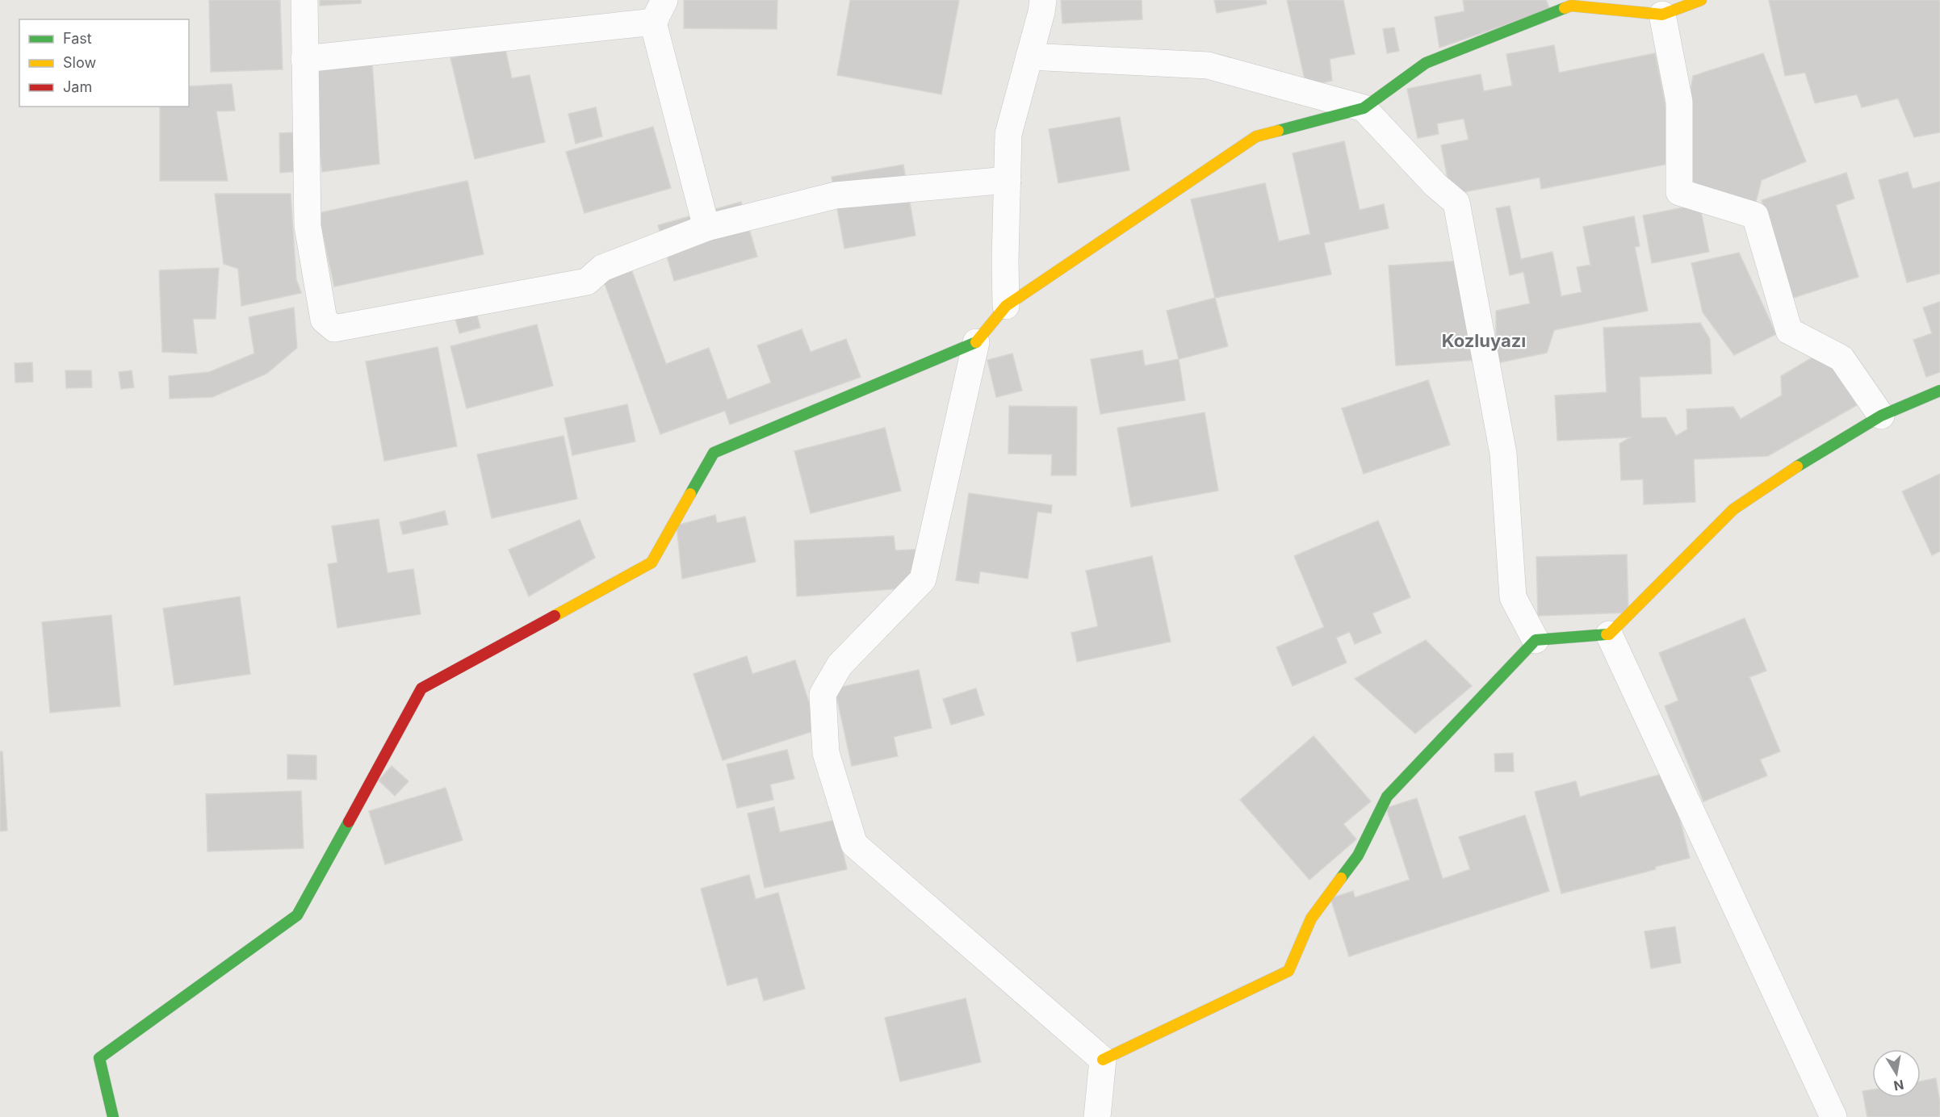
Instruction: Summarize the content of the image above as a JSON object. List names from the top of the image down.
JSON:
{
  "districts": ["Kozluyazı"],
  "legend": ["Fast", "Slow", "Jam"],
  "north": "bottom"
}
